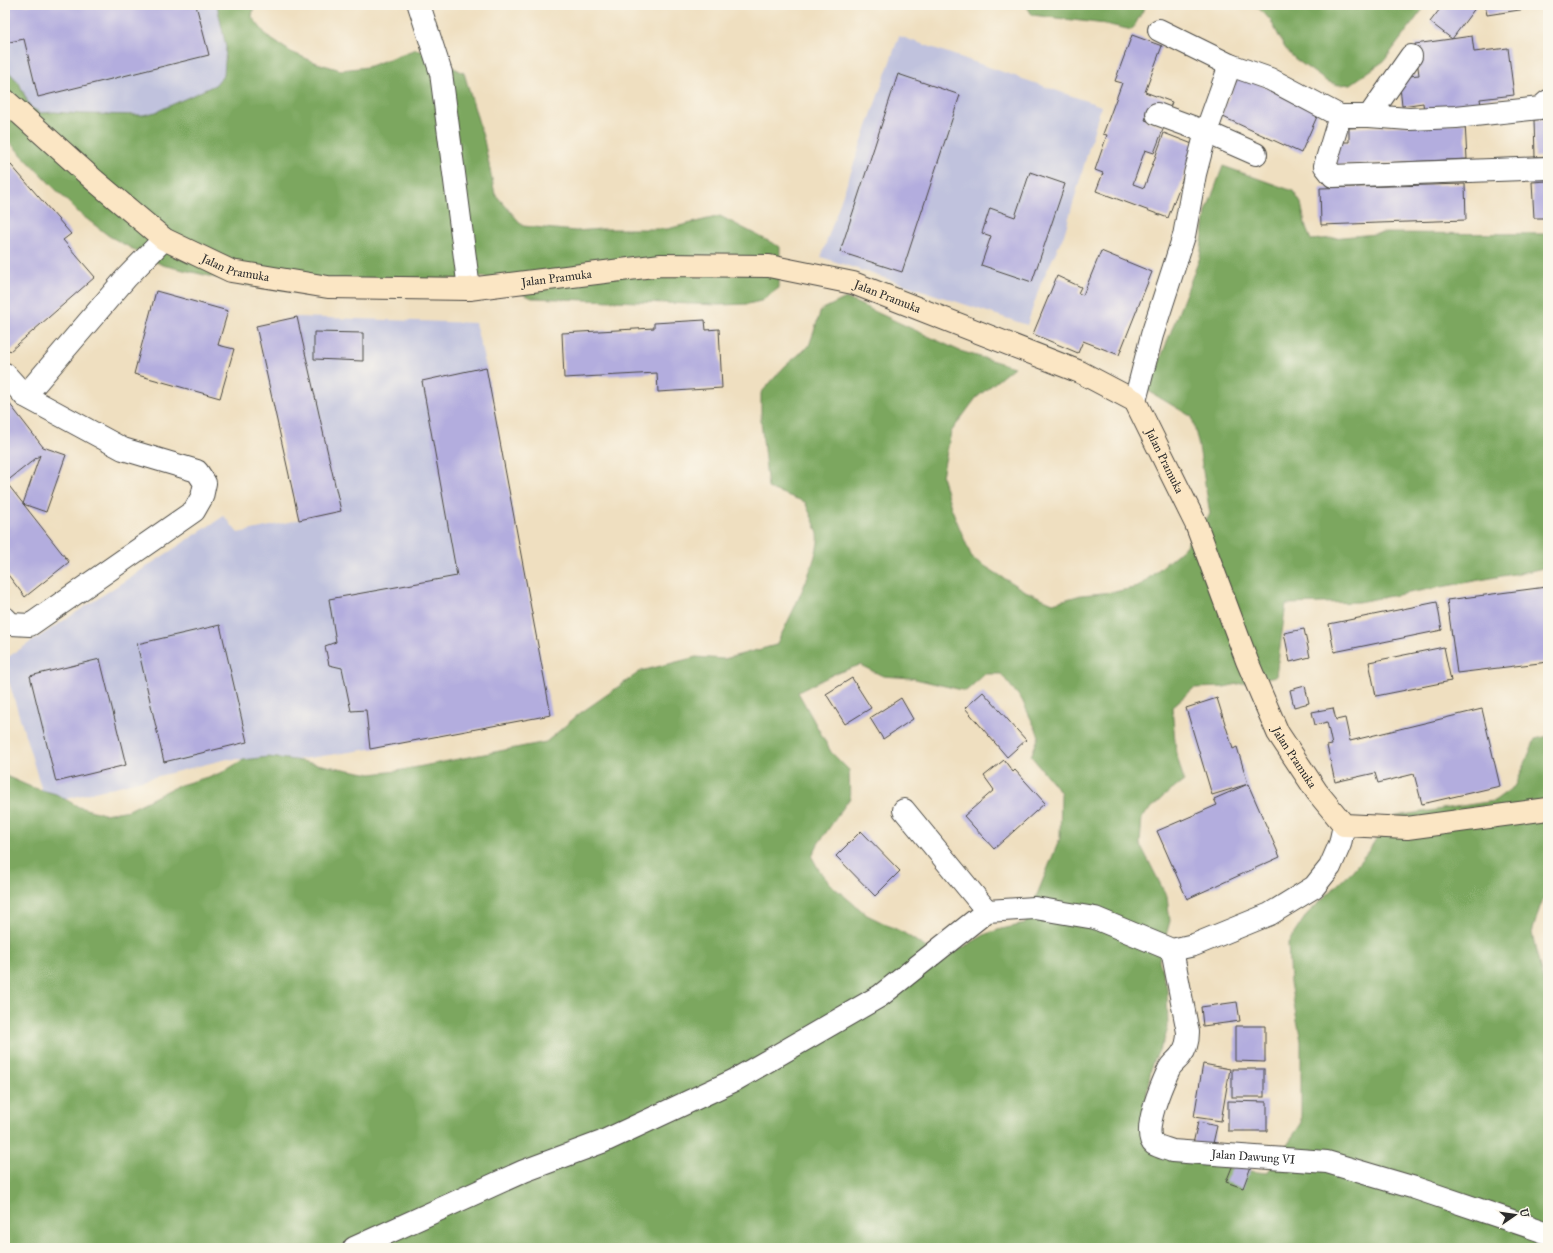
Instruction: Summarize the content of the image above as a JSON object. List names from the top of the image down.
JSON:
{
  "streets": {
    "main road": ["Jalan Pramuka"],
    "street": ["Jalan Dawung VI"]
  },
  "north": "right"
}
